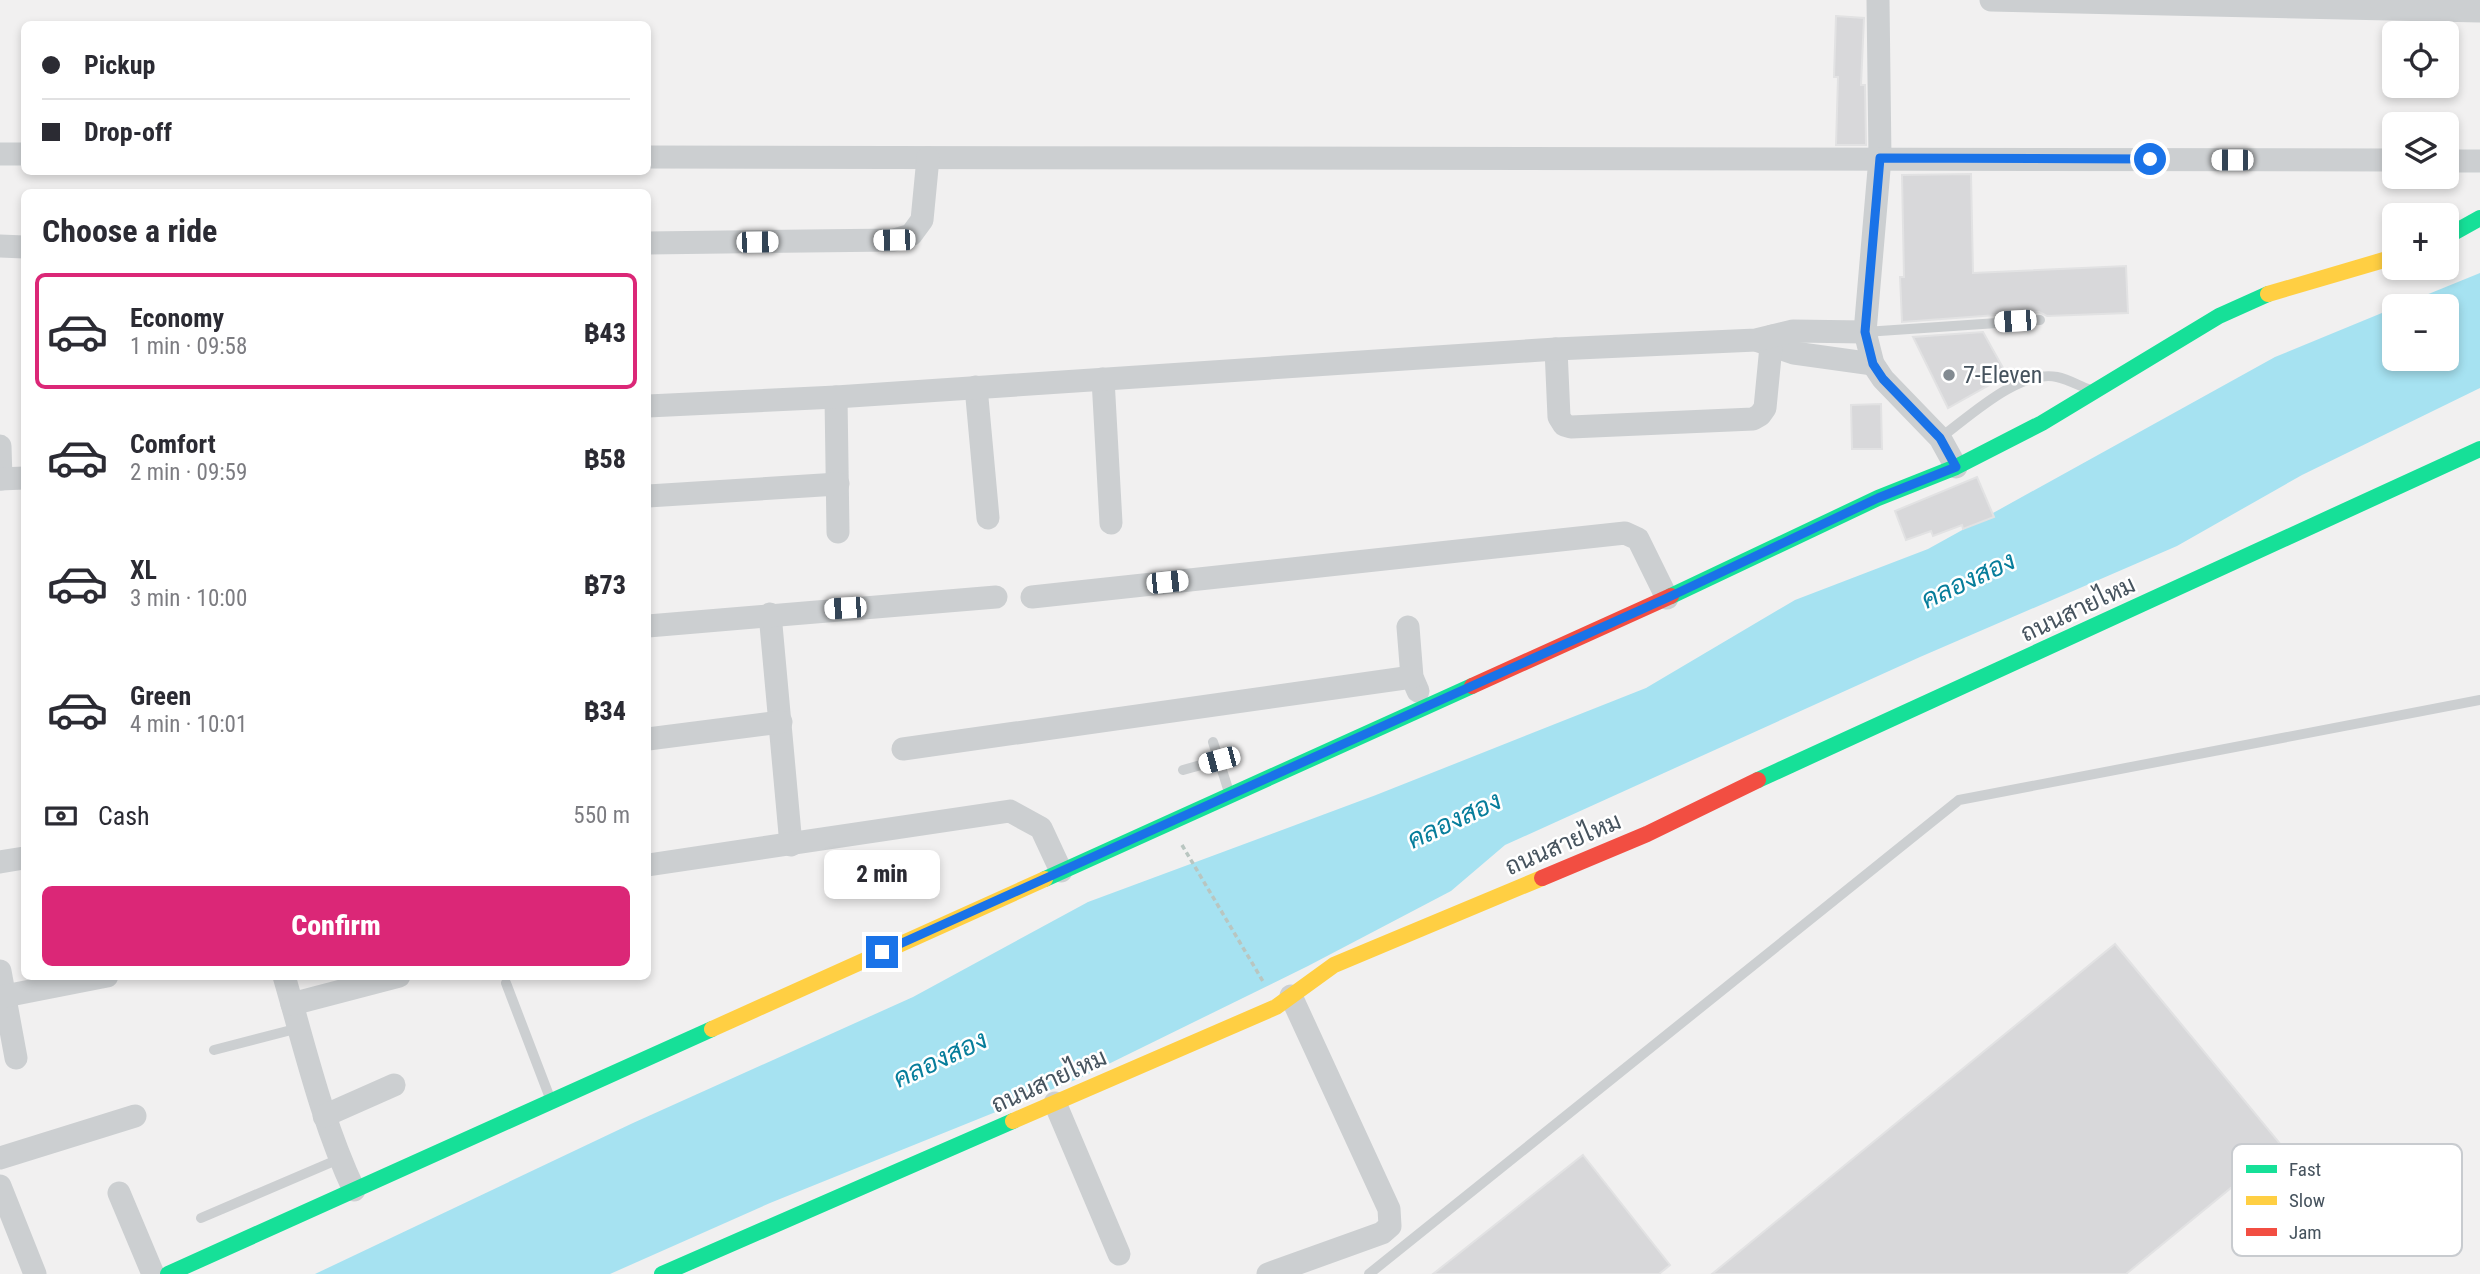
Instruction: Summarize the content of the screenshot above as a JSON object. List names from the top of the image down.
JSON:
{
  "streets": {
    "street": ["ถนนสายไหม"]
  },
  "water": ["คลองสอง"],
  "places": ["7-Eleven"],
  "legend": ["Fast", "Slow", "Jam"],
  "page": {
    "map_buttons": ["+", "−"],
    "banner": ["Pickup", "Drop-off"],
    "heading": "Choose a ride",
    "list": [
      {
        "name": "Economy",
        "note": "1 min · 09:58",
        "value": "฿43"
      },
      {
        "name": "Comfort",
        "note": "2 min · 09:59",
        "value": "฿58"
      },
      {
        "name": "XL",
        "note": "3 min · 10:00",
        "value": "฿73"
      },
      {
        "name": "Green",
        "note": "4 min · 10:01",
        "value": "฿34"
      }
    ],
    "pay": ["Cash", "550 m"],
    "bubble": "2 min",
    "buttons": "Confirm"
  }
}
